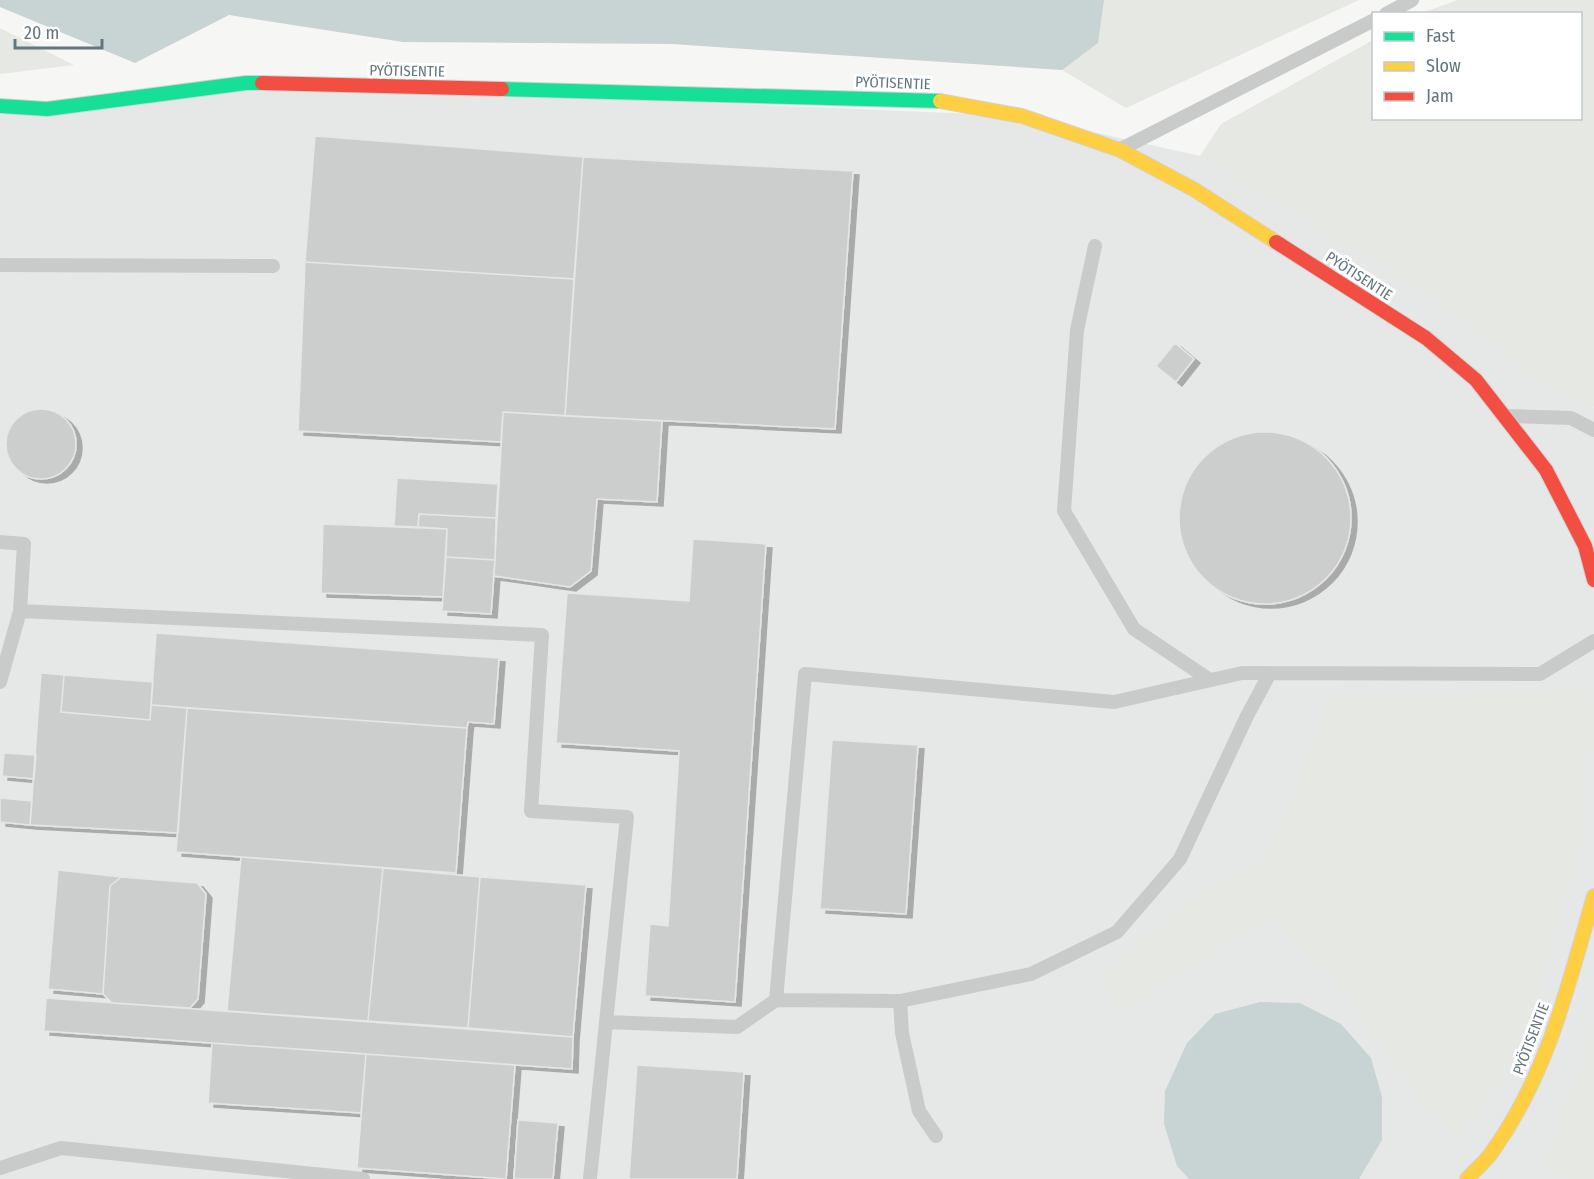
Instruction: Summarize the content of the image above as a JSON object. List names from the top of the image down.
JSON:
{
  "streets": {
    "street": ["PYÖTISENTIE"]
  },
  "legend": ["Fast", "Slow", "Jam"],
  "scale_bar": "20 m"
}
